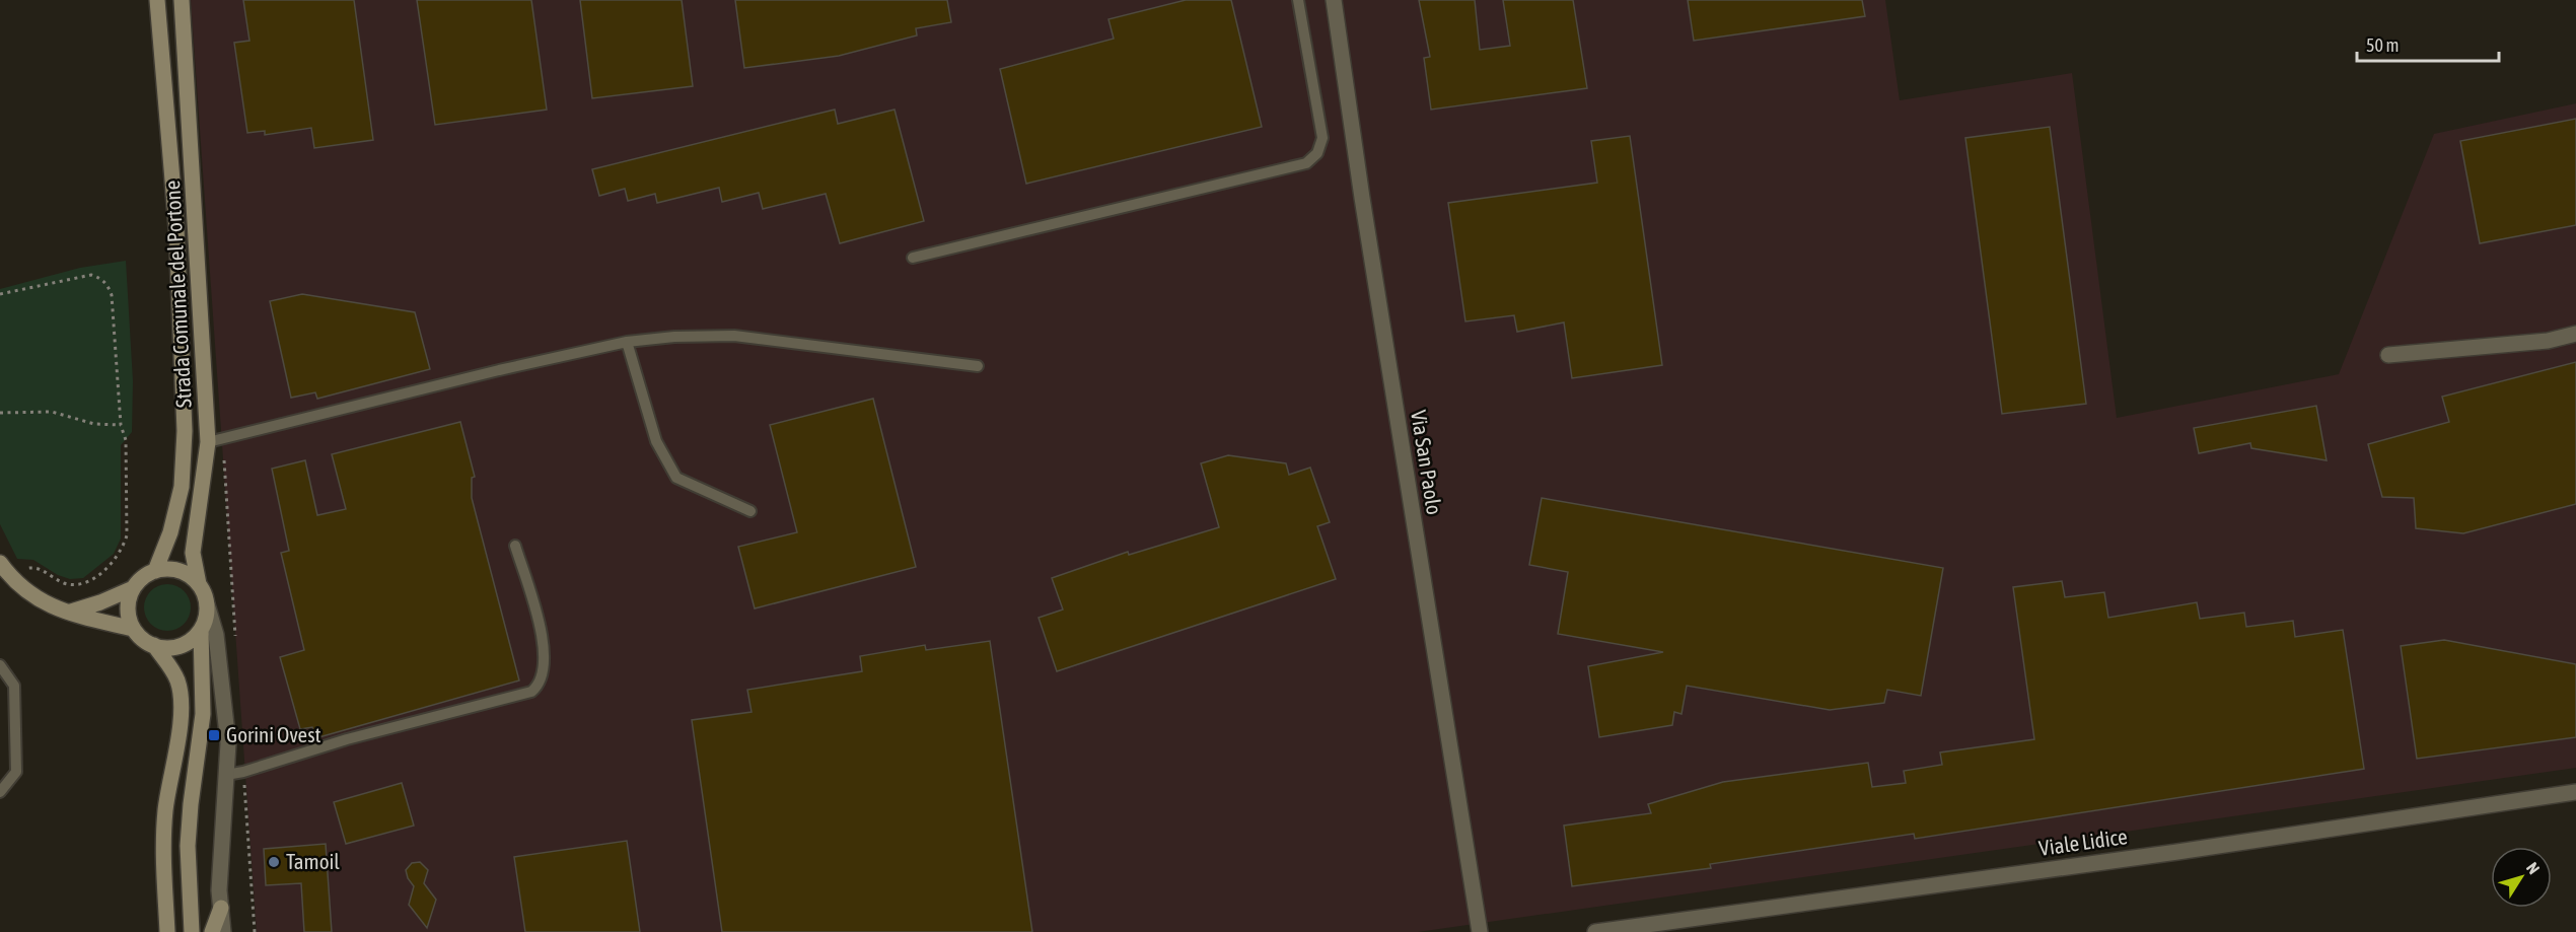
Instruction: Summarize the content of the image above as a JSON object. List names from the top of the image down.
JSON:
{
  "streets": {
    "street": ["Strada Comunale del Portone", "Via San Paolo", "Viale Lidice"]
  },
  "places": {
    "transit": ["Gorini Ovest"],
    "other": ["Tamoil"]
  },
  "scale_bar": "50 m",
  "north": "top right"
}
